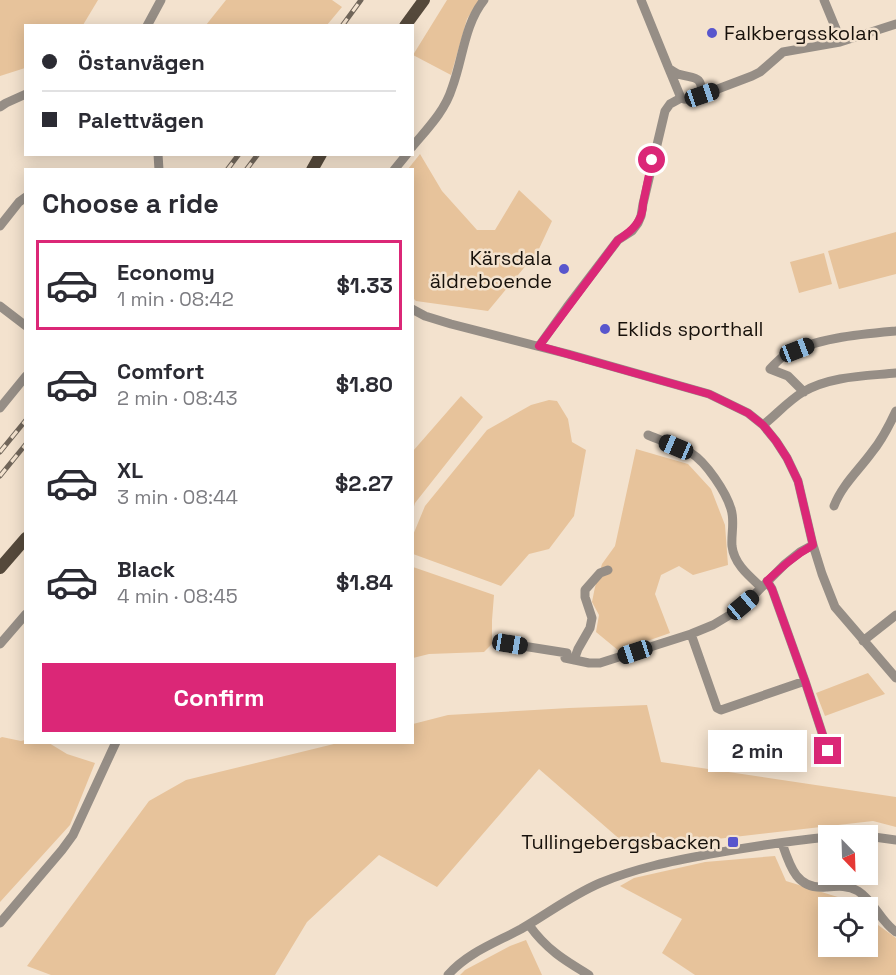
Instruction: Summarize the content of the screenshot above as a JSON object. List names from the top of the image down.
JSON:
{
  "places": {
    "other": ["Falkbergsskolan", "Kärsdala äldreboende", "Eklids sporthall"],
    "transit": ["Tullingebergsbacken"]
  },
  "north": "bottom right",
  "page": {
    "banner": ["Östanvägen", "Palettvägen"],
    "heading": "Choose a ride",
    "list": [
      {
        "name": "Economy",
        "note": "1 min · 08:42",
        "value": "$1.33"
      },
      {
        "name": "Comfort",
        "note": "2 min · 08:43",
        "value": "$1.80"
      },
      {
        "name": "XL",
        "note": "3 min · 08:44",
        "value": "$2.27"
      },
      {
        "name": "Black",
        "note": "4 min · 08:45",
        "value": "$1.84"
      }
    ],
    "buttons": "Confirm",
    "bubble": "2 min"
  }
}
